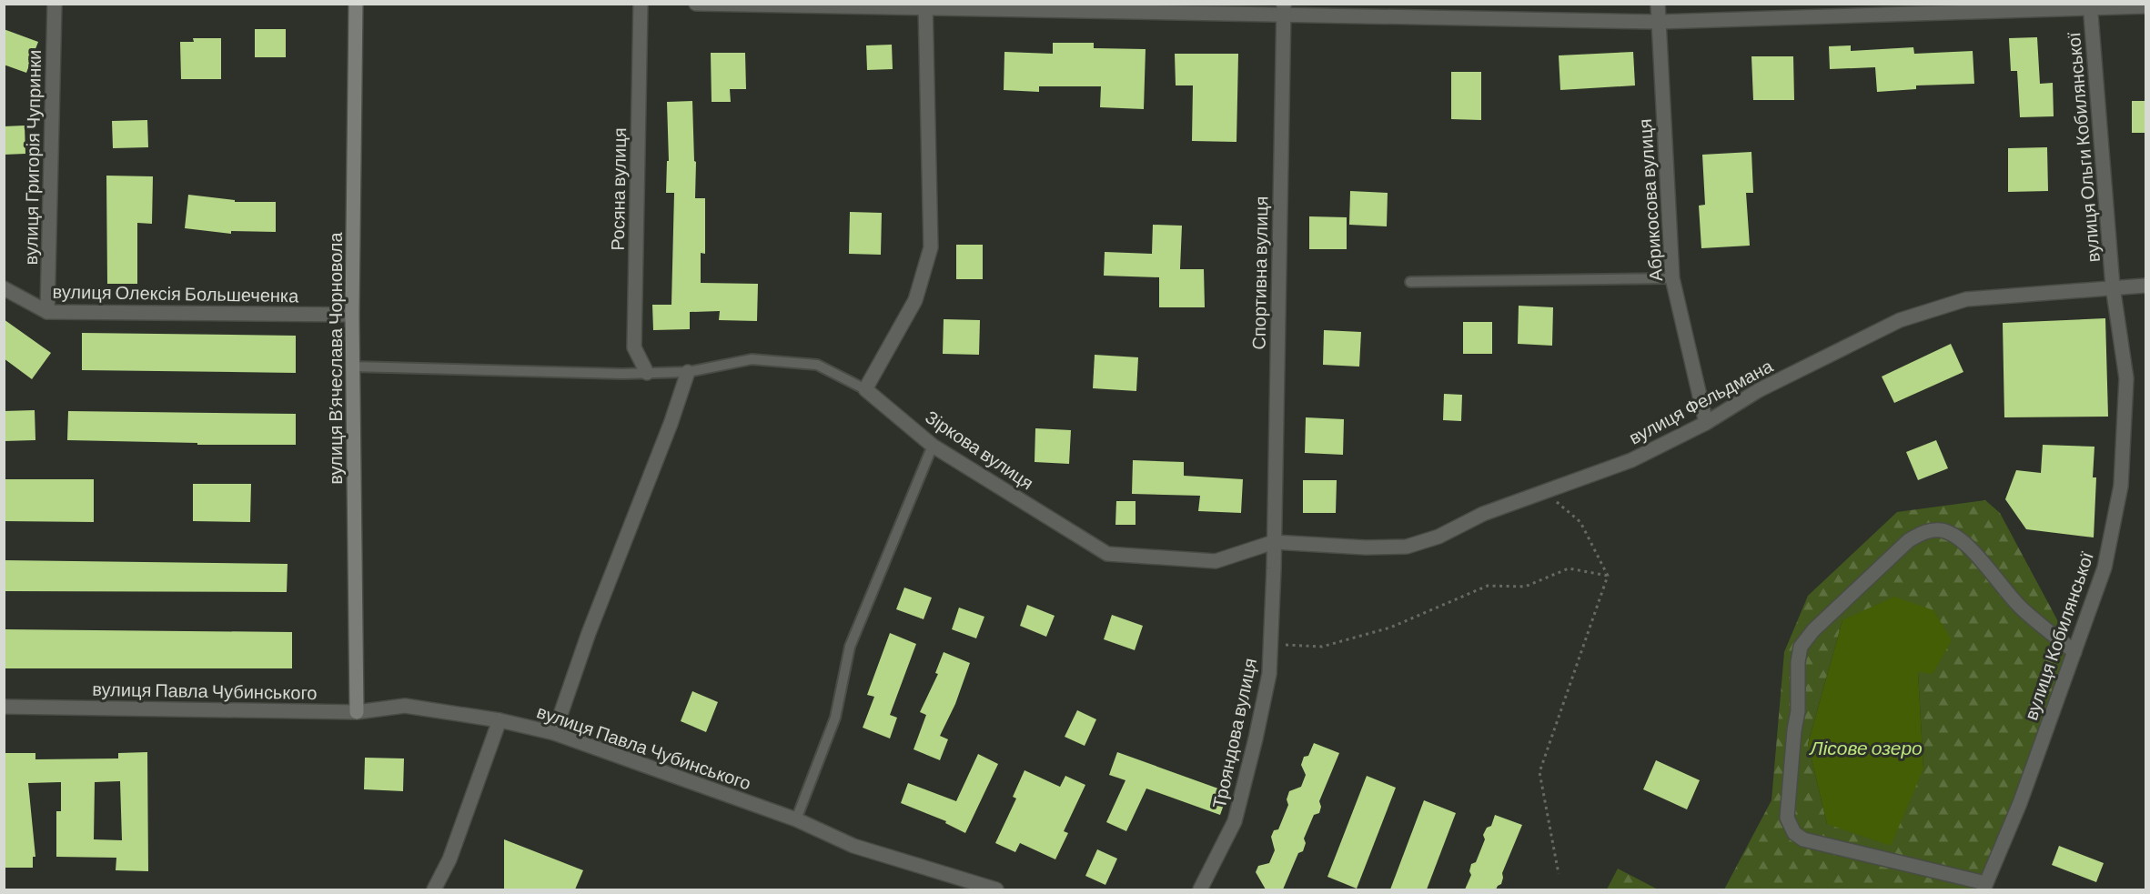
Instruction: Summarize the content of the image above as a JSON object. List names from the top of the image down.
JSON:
{
  "streets": {
    "street": [
      "вулиця Ольги Кобилянської",
      "вулиця Григорія Чупринки",
      "Росяна вулиця",
      "Абрикосова вулиця",
      "Спортивна вулиця",
      "вулиця Олексія Большеченка",
      "вулиця Вʼячеслава Чорновола",
      "вулиця Фельдмана",
      "Зіркова вулиця",
      "вулиця Кобилянської",
      "вулиця Павла Чубинського",
      "Трояндова вулиця"
    ]
  },
  "crossings": [
    ["вулиця Ольги Кобилянської", "вулиця Фельдмана"],
    ["вулиця Ольги Кобилянської", "вулиця Кобилянської"],
    ["вулиця Григорія Чупринки", "вулиця Олексія Большеченка"],
    ["Абрикосова вулиця", "вулиця Фельдмана"],
    ["Спортивна вулиця", "вулиця Фельдмана"],
    ["Спортивна вулиця", "Зіркова вулиця"],
    ["Спортивна вулиця", "Трояндова вулиця"],
    ["вулиця Олексія Большеченка", "вулиця Вʼячеслава Чорновола"],
    ["вулиця Вʼячеслава Чорновола", "вулиця Павла Чубинського"],
    ["вулиця Фельдмана", "Зіркова вулиця"],
    ["вулиця Фельдмана", "вулиця Кобилянської"],
    ["вулиця Фельдмана", "Трояндова вулиця"],
    ["Зіркова вулиця", "Трояндова вулиця"]
  ],
  "water": ["Лісове озеро"]
}
